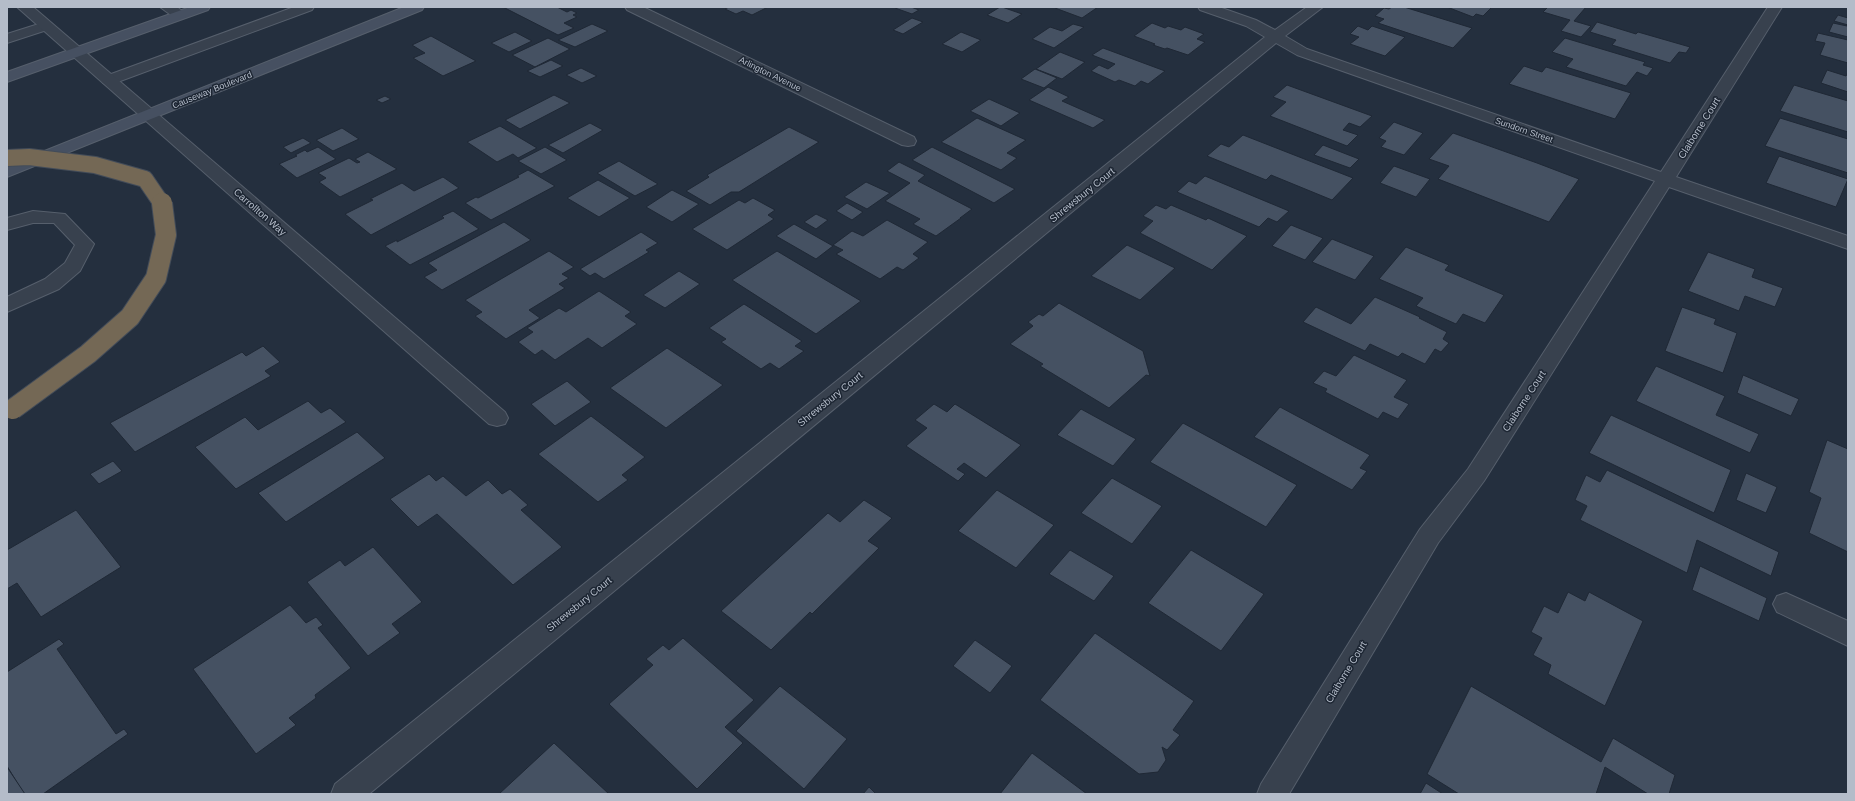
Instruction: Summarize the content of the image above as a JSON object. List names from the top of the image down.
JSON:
{
  "streets": {
    "main road": ["Causeway Boulevard"],
    "street": [
      "Arlington Avenue",
      "Claiborne Court",
      "Sundorn Street",
      "Shrewsbury Court",
      "Carrollton Way"
    ]
  },
  "crossings": [
    ["Causeway Boulevard", "Carrollton Way"],
    ["Claiborne Court", "Sundorn Street"],
    ["Sundorn Street", "Shrewsbury Court"]
  ]
}
